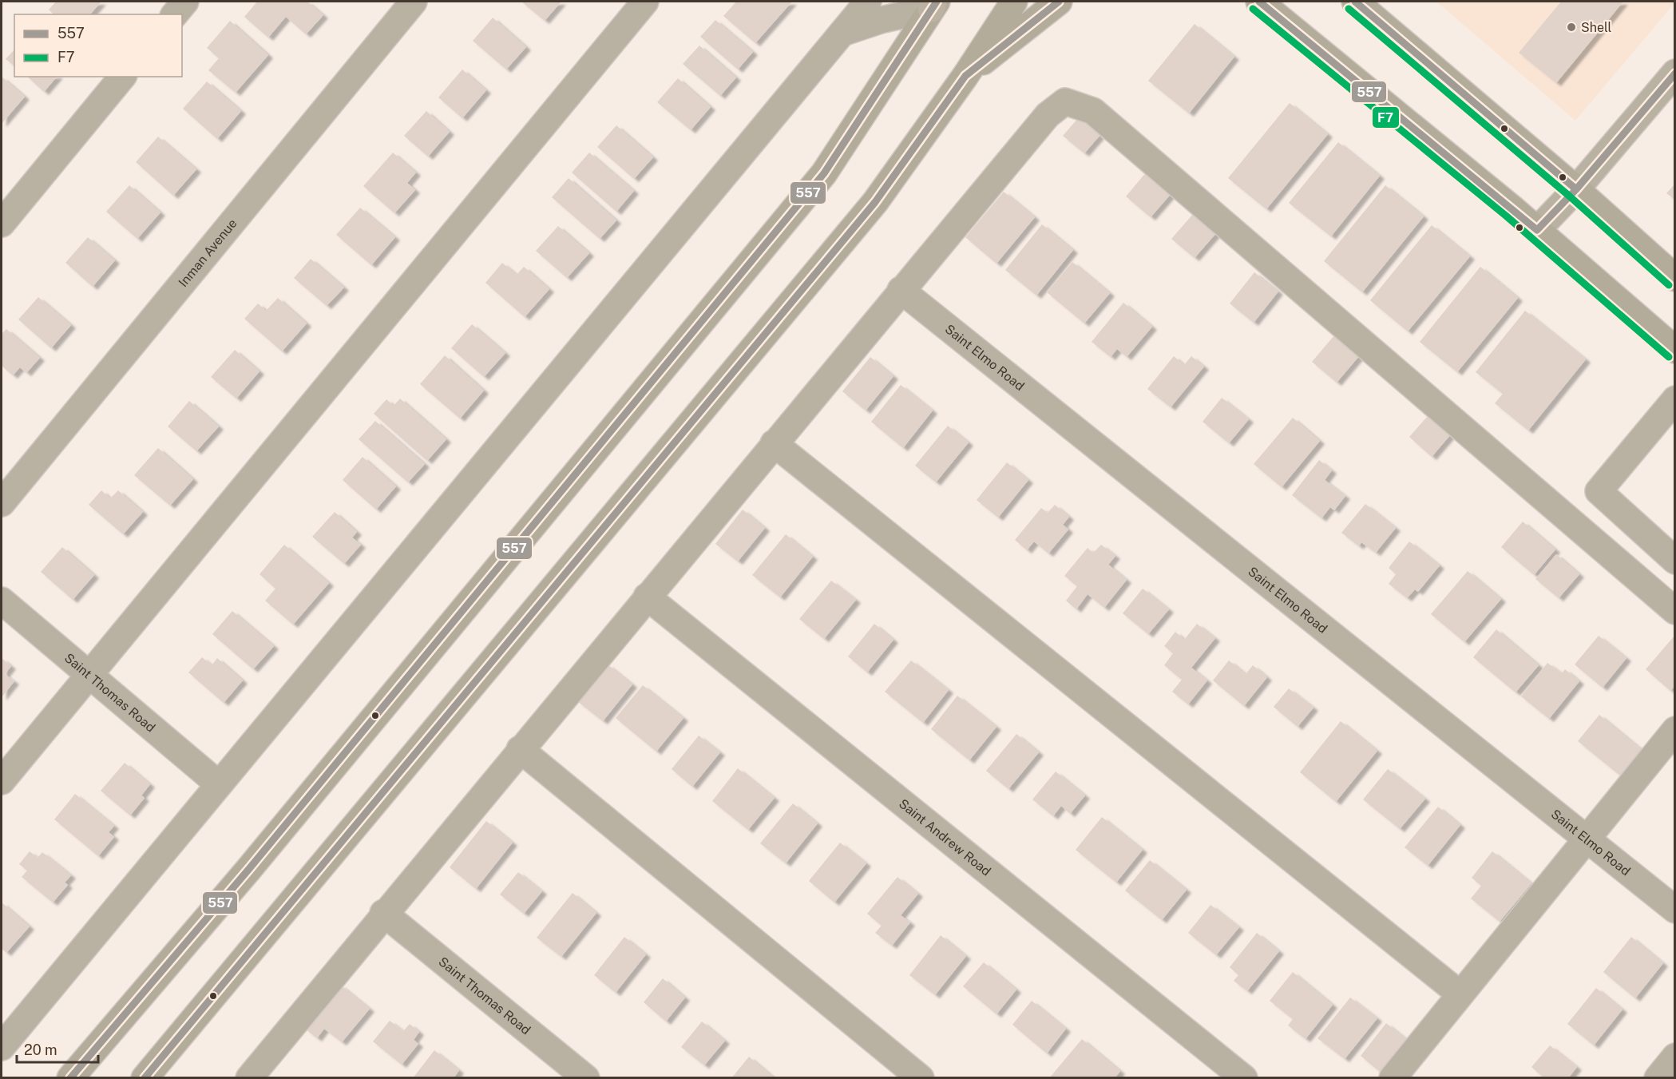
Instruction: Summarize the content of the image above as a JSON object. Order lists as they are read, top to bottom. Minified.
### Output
{"streets":{"street":["Inman Avenue","Saint Elmo Road","Saint Thomas Road","Saint Andrew Road"]},"places":["Shell"],"lines":["transit line 557","transit line F7"],"legend":["557","F7"],"scale_bar":"20 m"}
